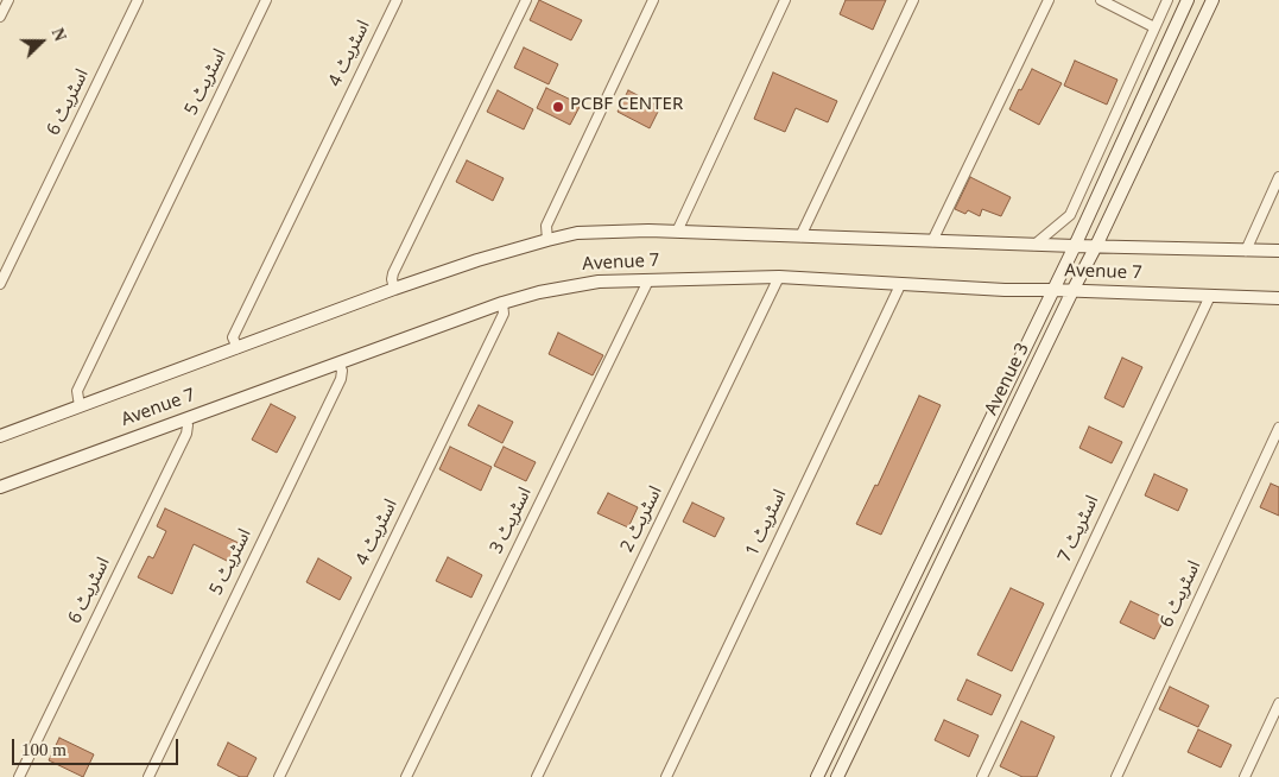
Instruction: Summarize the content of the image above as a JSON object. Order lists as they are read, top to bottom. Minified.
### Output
{"streets":{"main road":["Avenue 7","Avenue 3"],"street":["اسٹریٹ 4","اسٹریٹ 5","اسٹریٹ 6","اسٹریٹ 2","اسٹریٹ 3","اسٹریٹ 1","اسٹریٹ 7"]},"crossings":[["اسٹریٹ 4","Avenue 7"],["اسٹریٹ 5","Avenue 7"],["اسٹریٹ 6","Avenue 7"],["Avenue 7","Avenue 3"],["Avenue 7","اسٹریٹ 2"],["Avenue 7","اسٹریٹ 3"],["Avenue 7","اسٹریٹ 1"],["Avenue 7","اسٹریٹ 7"]],"places":["PCBF CENTER"],"scale_bar":"100 m","north":"right"}
